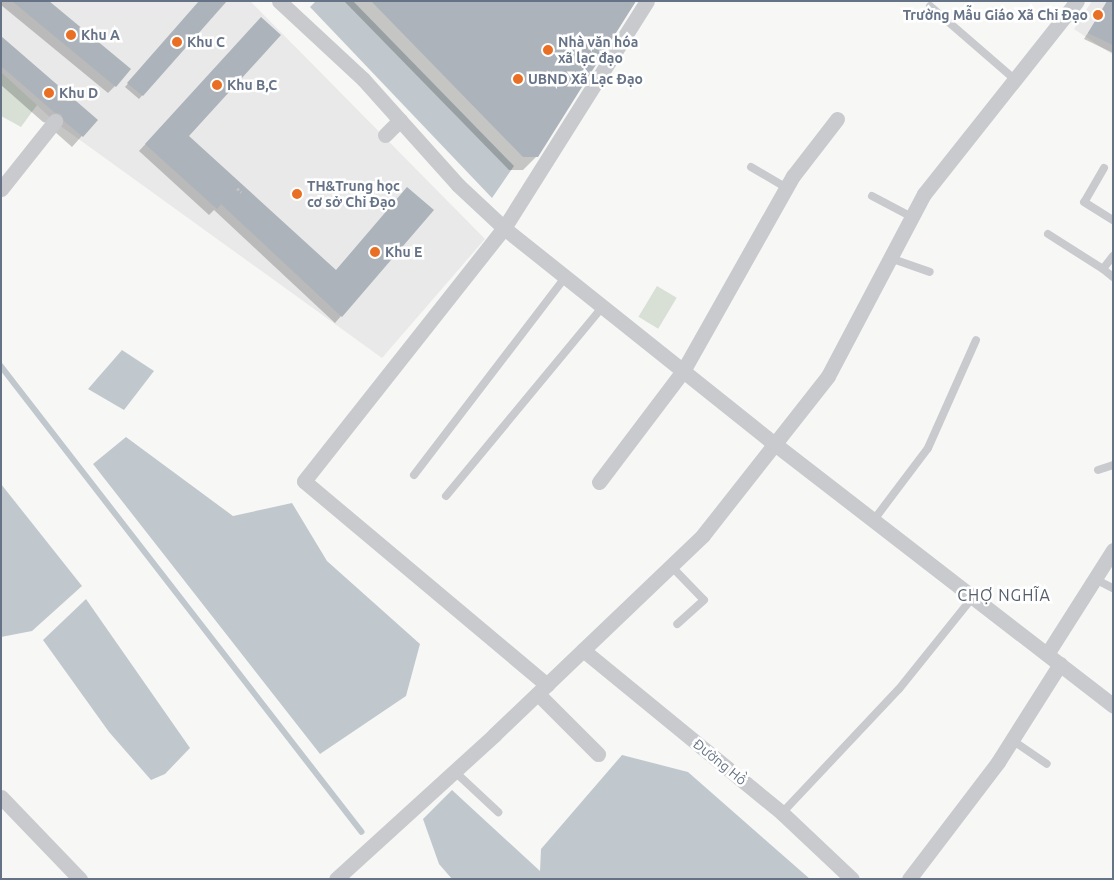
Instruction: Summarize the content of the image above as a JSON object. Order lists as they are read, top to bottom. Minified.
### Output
{"streets":{"street":["Đường Hồ"]},"districts":["CHỢ NGHĨA"],"places":["Trường Mẫu Giáo Xã Chỉ Đạo","Khu A","Khu C","Nhà văn hóa xã lạc đạo","UBND Xã Lạc Đạo","Khu B,C","Khu D","TH&Trung học cơ sở Chỉ Đạo","Khu E"]}
